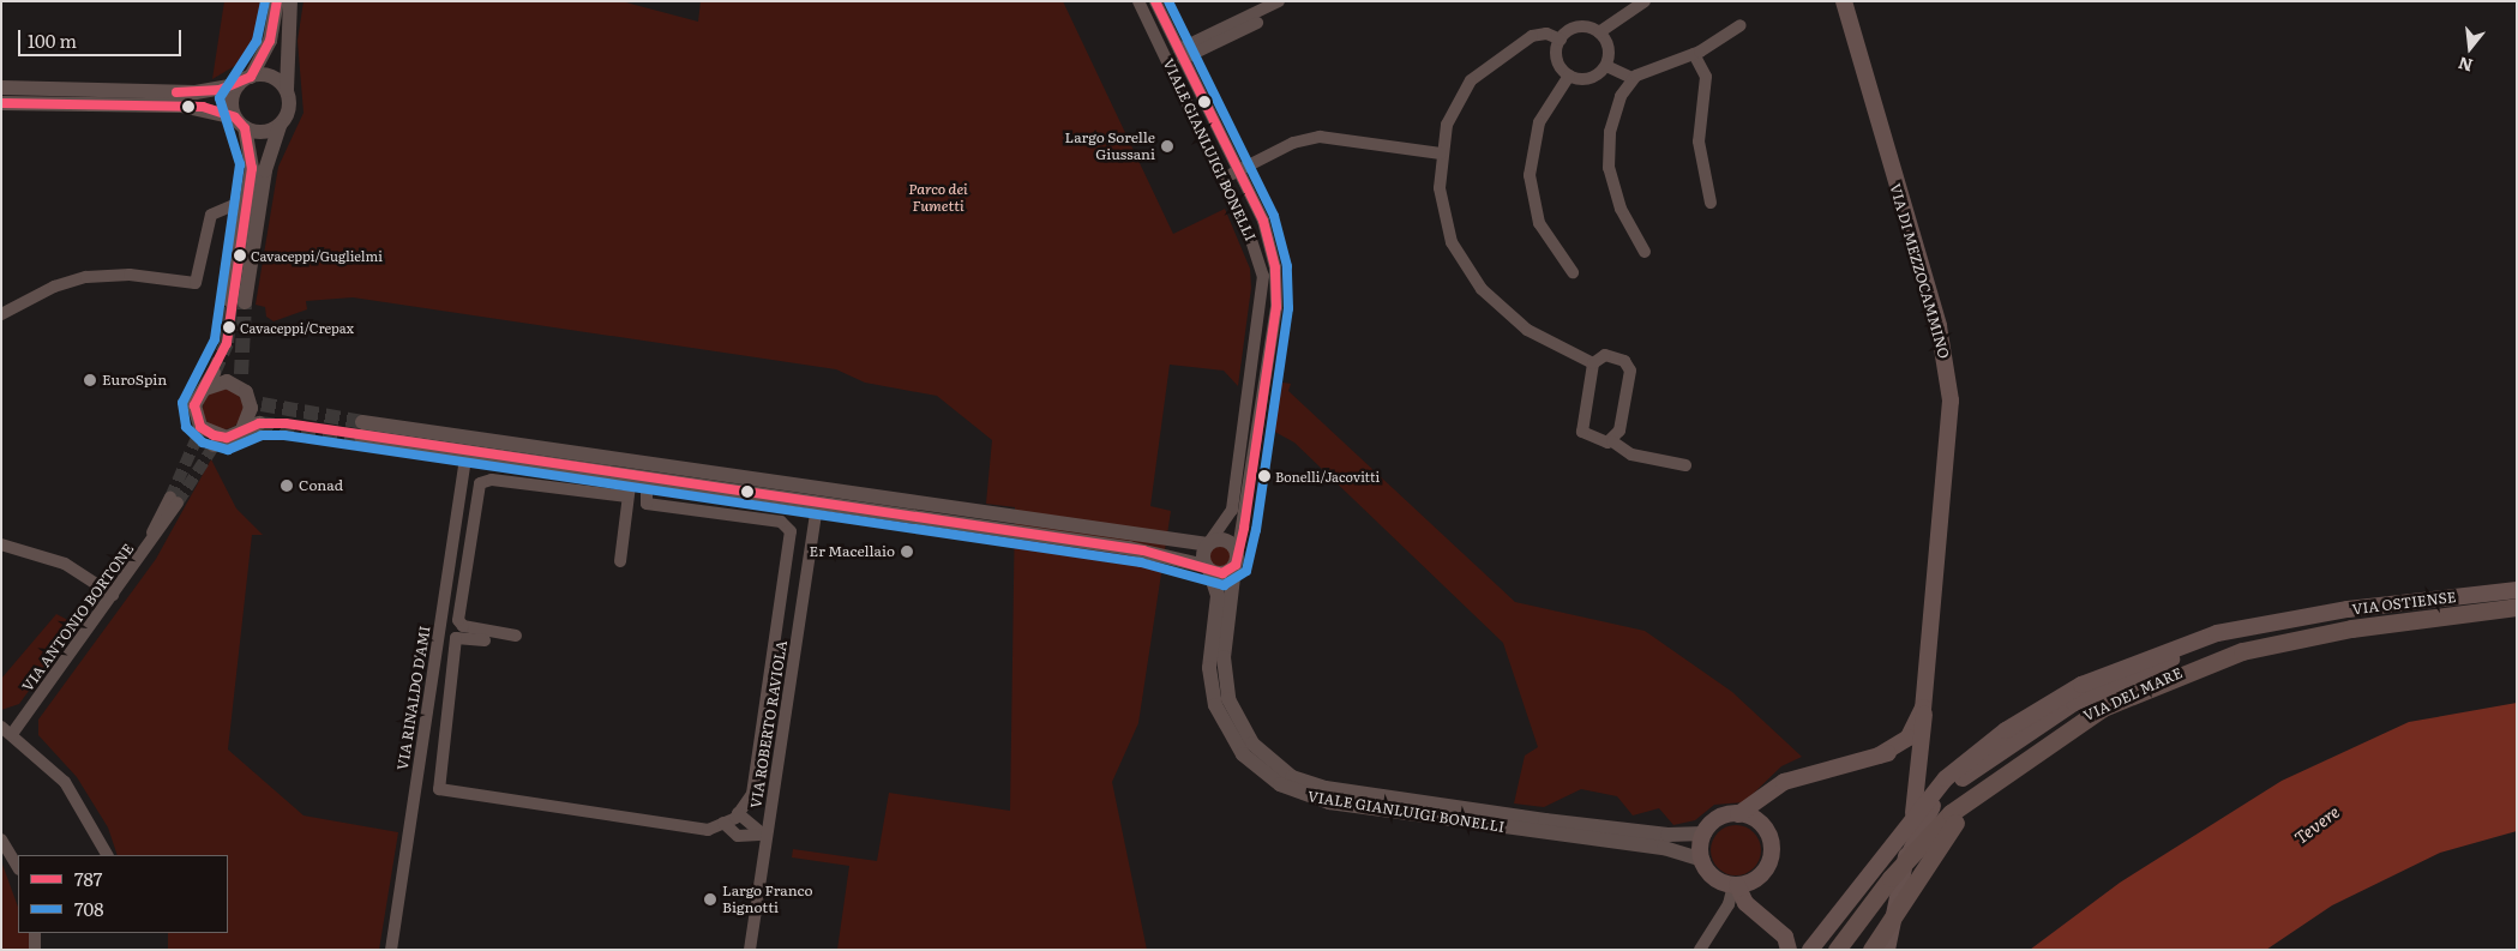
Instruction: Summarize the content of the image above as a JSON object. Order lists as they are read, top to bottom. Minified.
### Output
{"streets":{"main road":["VIA DI MEZZOCAMMINO","VIA OSTIENSE","VIA DEL MARE"],"street":["VIALE GIANLUIGI BONELLI","VIA ANTONIO BORTONE","VIA RINALDO D'AMI","VIA ROBERTO RAVIOLA"]},"crossings":[["VIALE GIANLUIGI BONELLI","VIA DI MEZZOCAMMINO"]],"water":["Tevere"],"parks":["Parco dei Fumetti"],"places":["Largo Sorelle Giussani","Cavaceppi/Guglielmi","Cavaceppi/Crepax","EuroSpin","Bonelli/Jacovitti","Conad","Er Macellaio","Largo Franco Bignotti"],"lines":["transit line 787","transit line 708"],"legend":["787","708"],"scale_bar":"100 m","north":"bottom"}
